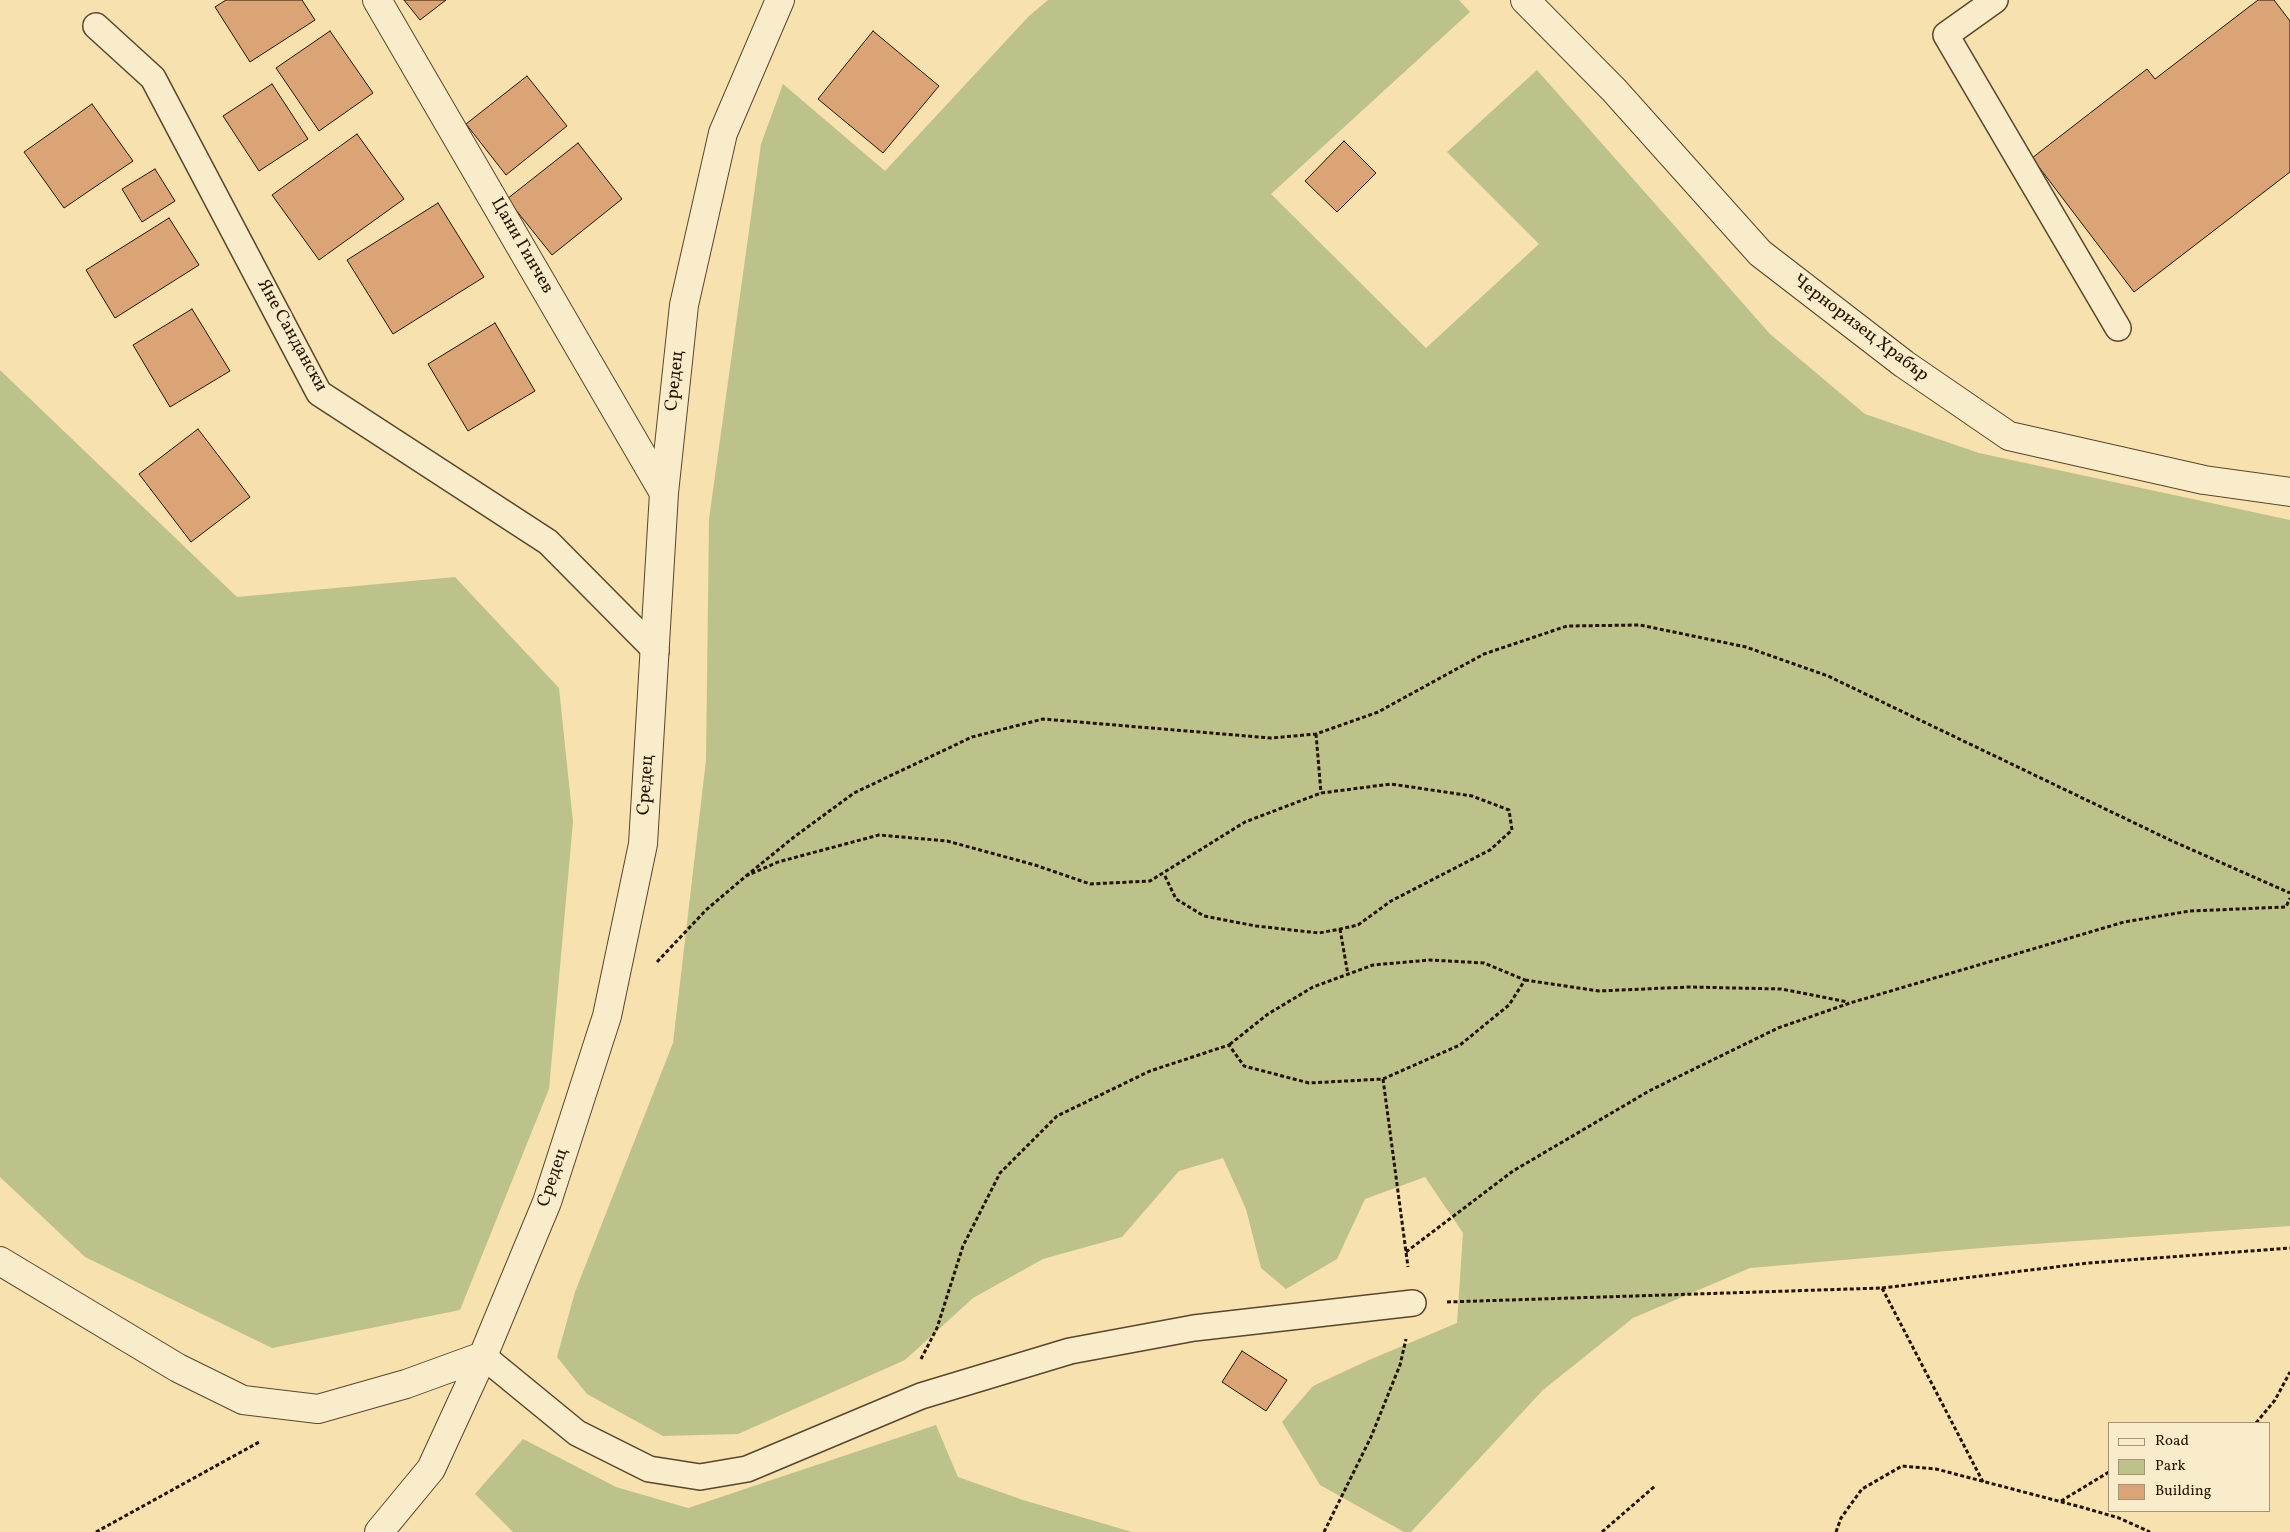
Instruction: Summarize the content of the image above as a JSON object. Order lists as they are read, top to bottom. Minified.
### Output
{"streets":{"street":["Цани Гинчев","Черноризец Храбър","Средец"],"lane":["Яне Сандански"]},"crossings":[["Цани Гинчев","Средец"],["Яне Сандански","Средец"]],"legend":["Road","Park","Building"]}
